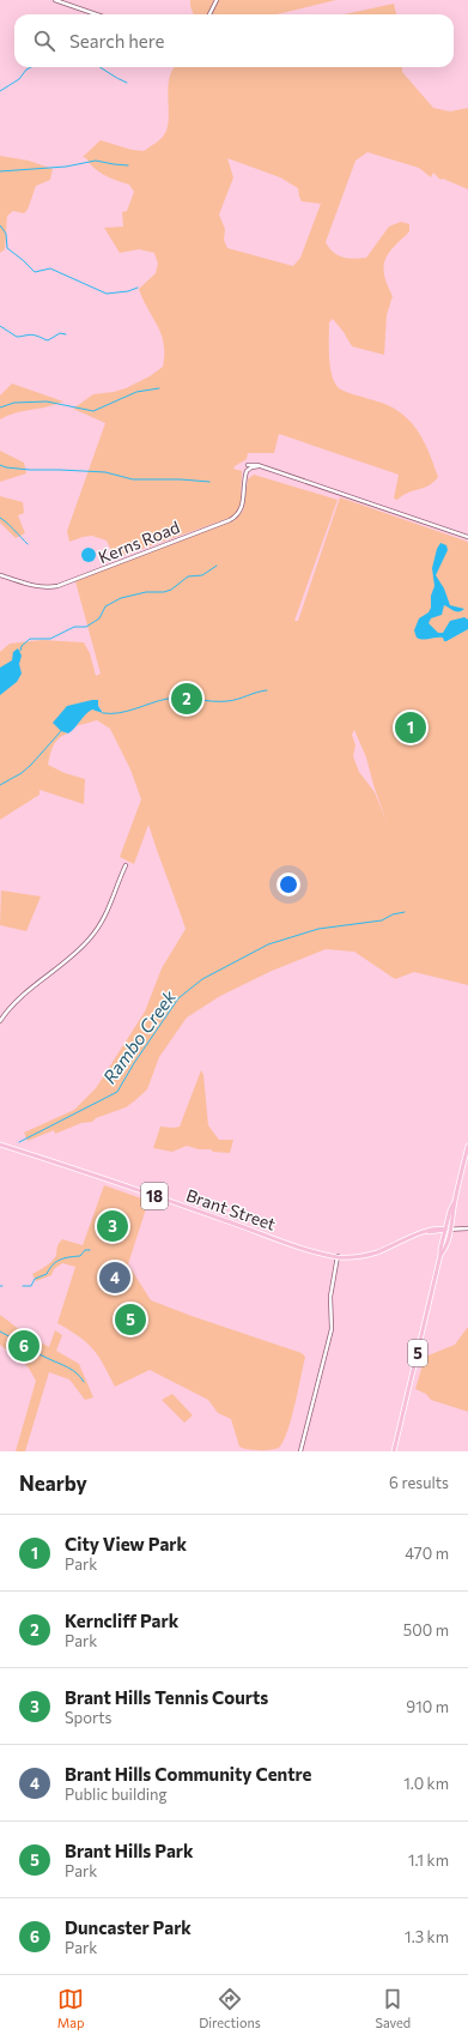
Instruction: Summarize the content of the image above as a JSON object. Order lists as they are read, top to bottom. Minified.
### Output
{"streets":{"main road":["18","Brant Street","5"],"street":["Kerns Road"]},"crossings":[["Brant Street","5"]],"water":["Rambo Creek"],"page":{"search":"Search here","pins":["2","1","3","4","5","6"],"heading":["Nearby","6 results"],"list":[{"mark":"1","name":"City View Park","note":"Park","value":"470 m"},{"mark":"2","name":"Kerncliff Park","note":"Park","value":"500 m"},{"mark":"3","name":"Brant Hills Tennis Courts","note":"Sports","value":"910 m"},{"mark":"4","name":"Brant Hills Community Centre","note":"Public building","value":"1.0 km"},{"mark":"5","name":"Brant Hills Park","note":"Park","value":"1.1 km"},{"mark":"6","name":"Duncaster Park","note":"Park","value":"1.3 km"}],"nav":["Map","Directions","Saved"]}}
